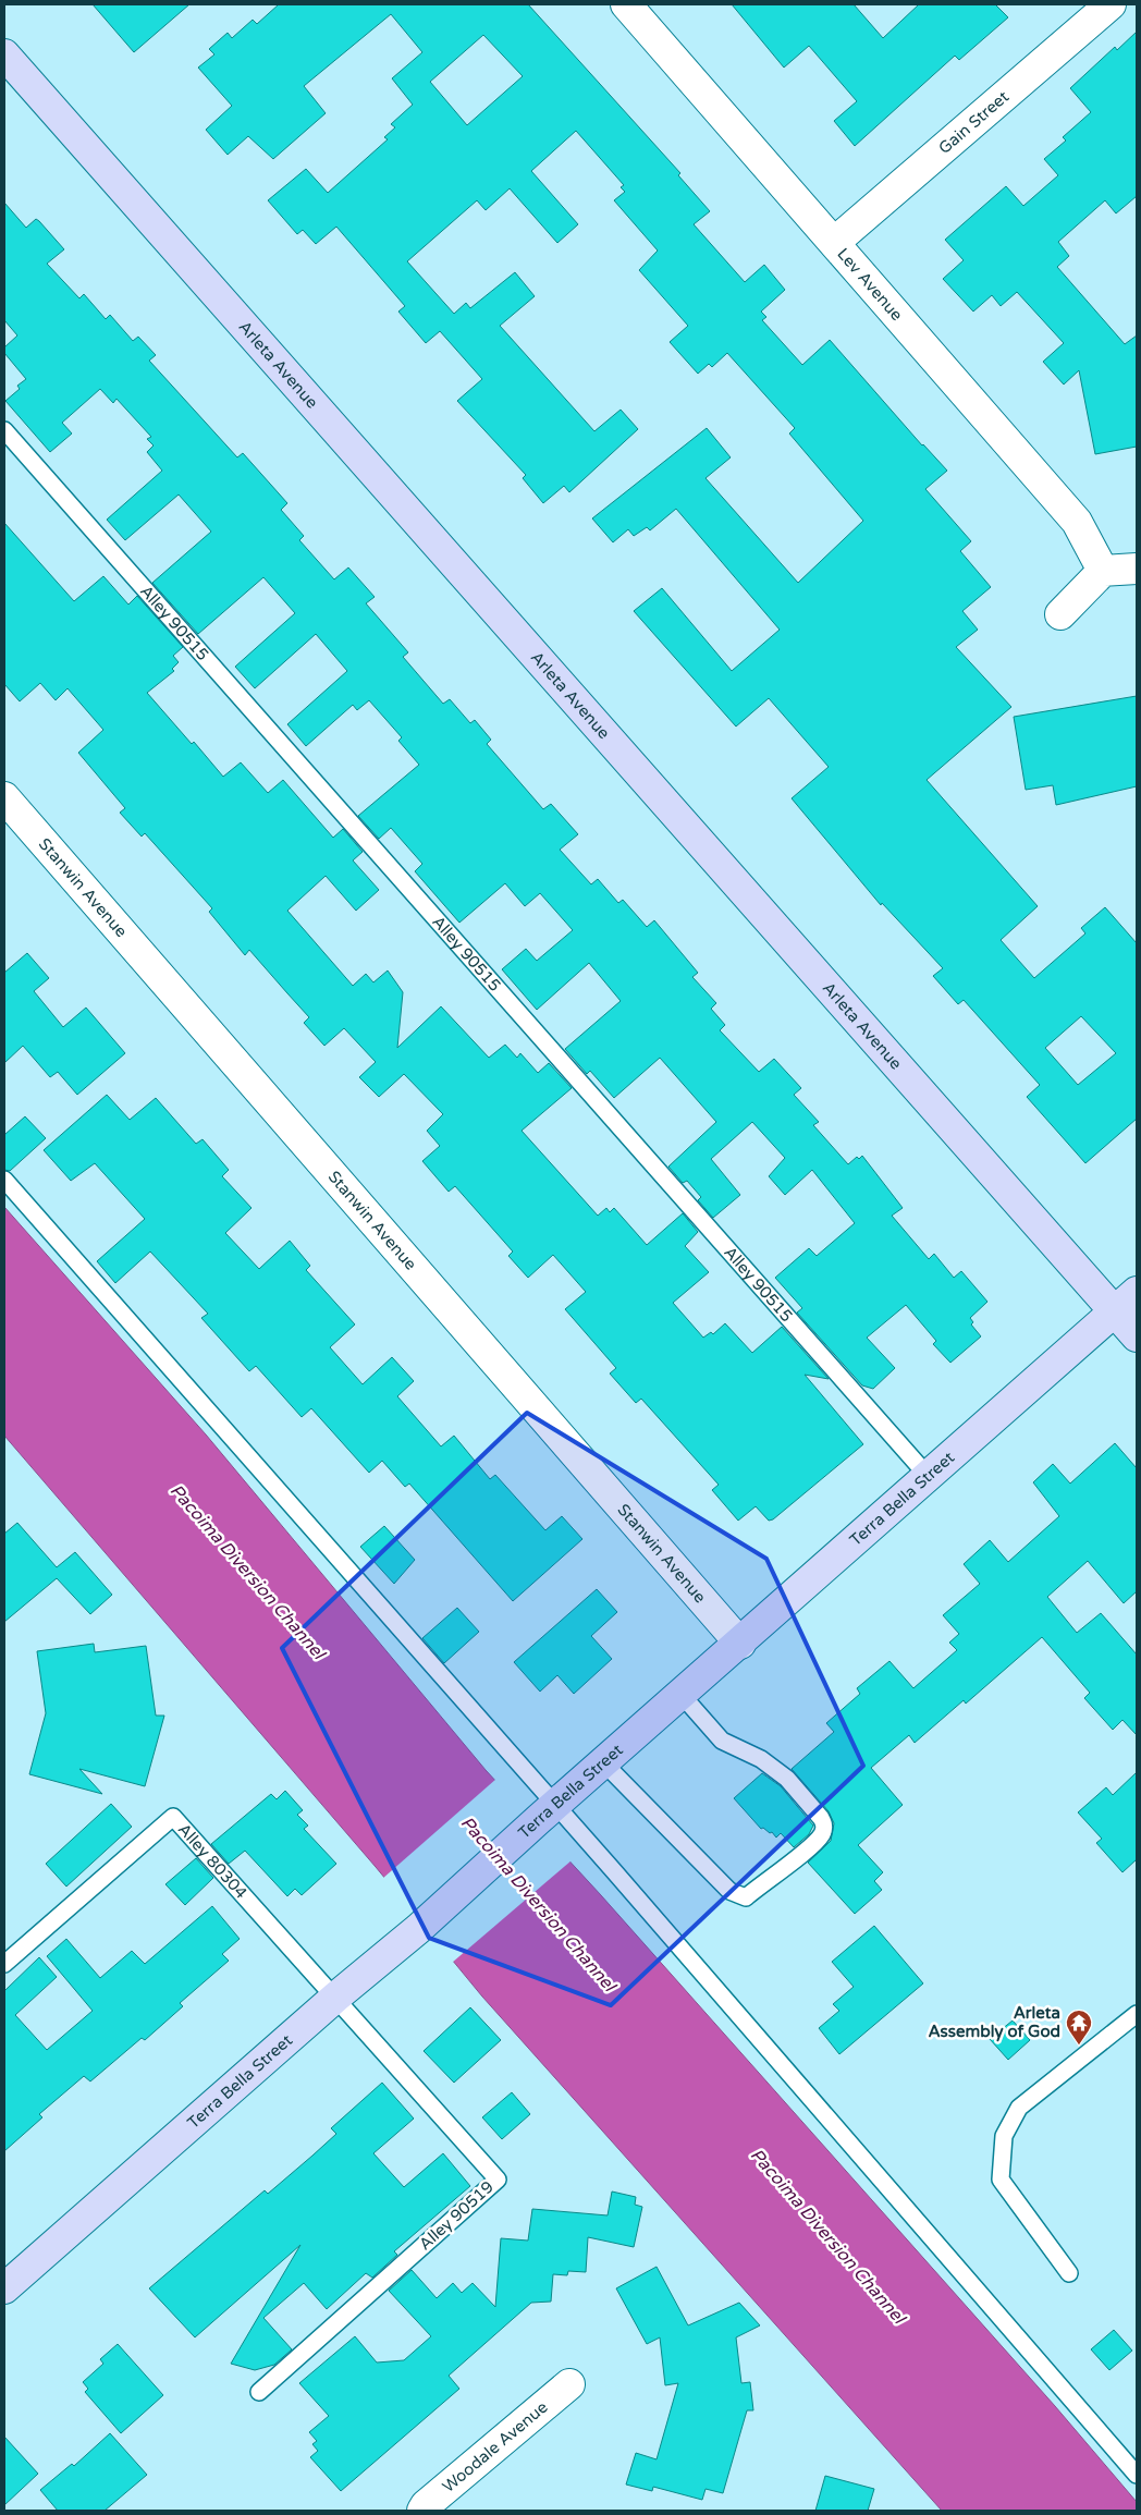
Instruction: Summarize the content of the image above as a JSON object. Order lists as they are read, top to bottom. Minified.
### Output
{"streets":{"main road":["Arleta Avenue","Terra Bella Street"],"street":["Gain Street","Lev Avenue","Stanwin Avenue","Woodale Avenue"],"lane":["Alley 90515","Alley 80304","Alley 90519"]},"crossings":[["Gain Street","Lev Avenue"],["Arleta Avenue","Terra Bella Street"],["Alley 90515","Terra Bella Street"],["Stanwin Avenue","Terra Bella Street"],["Terra Bella Street","Alley 80304"],["Terra Bella Street","Alley 90519"],["Alley 80304","Alley 90519"]],"water":["Pacoima Diversion Channel"],"places":{"temple":["Arleta Assembly of God"]}}
